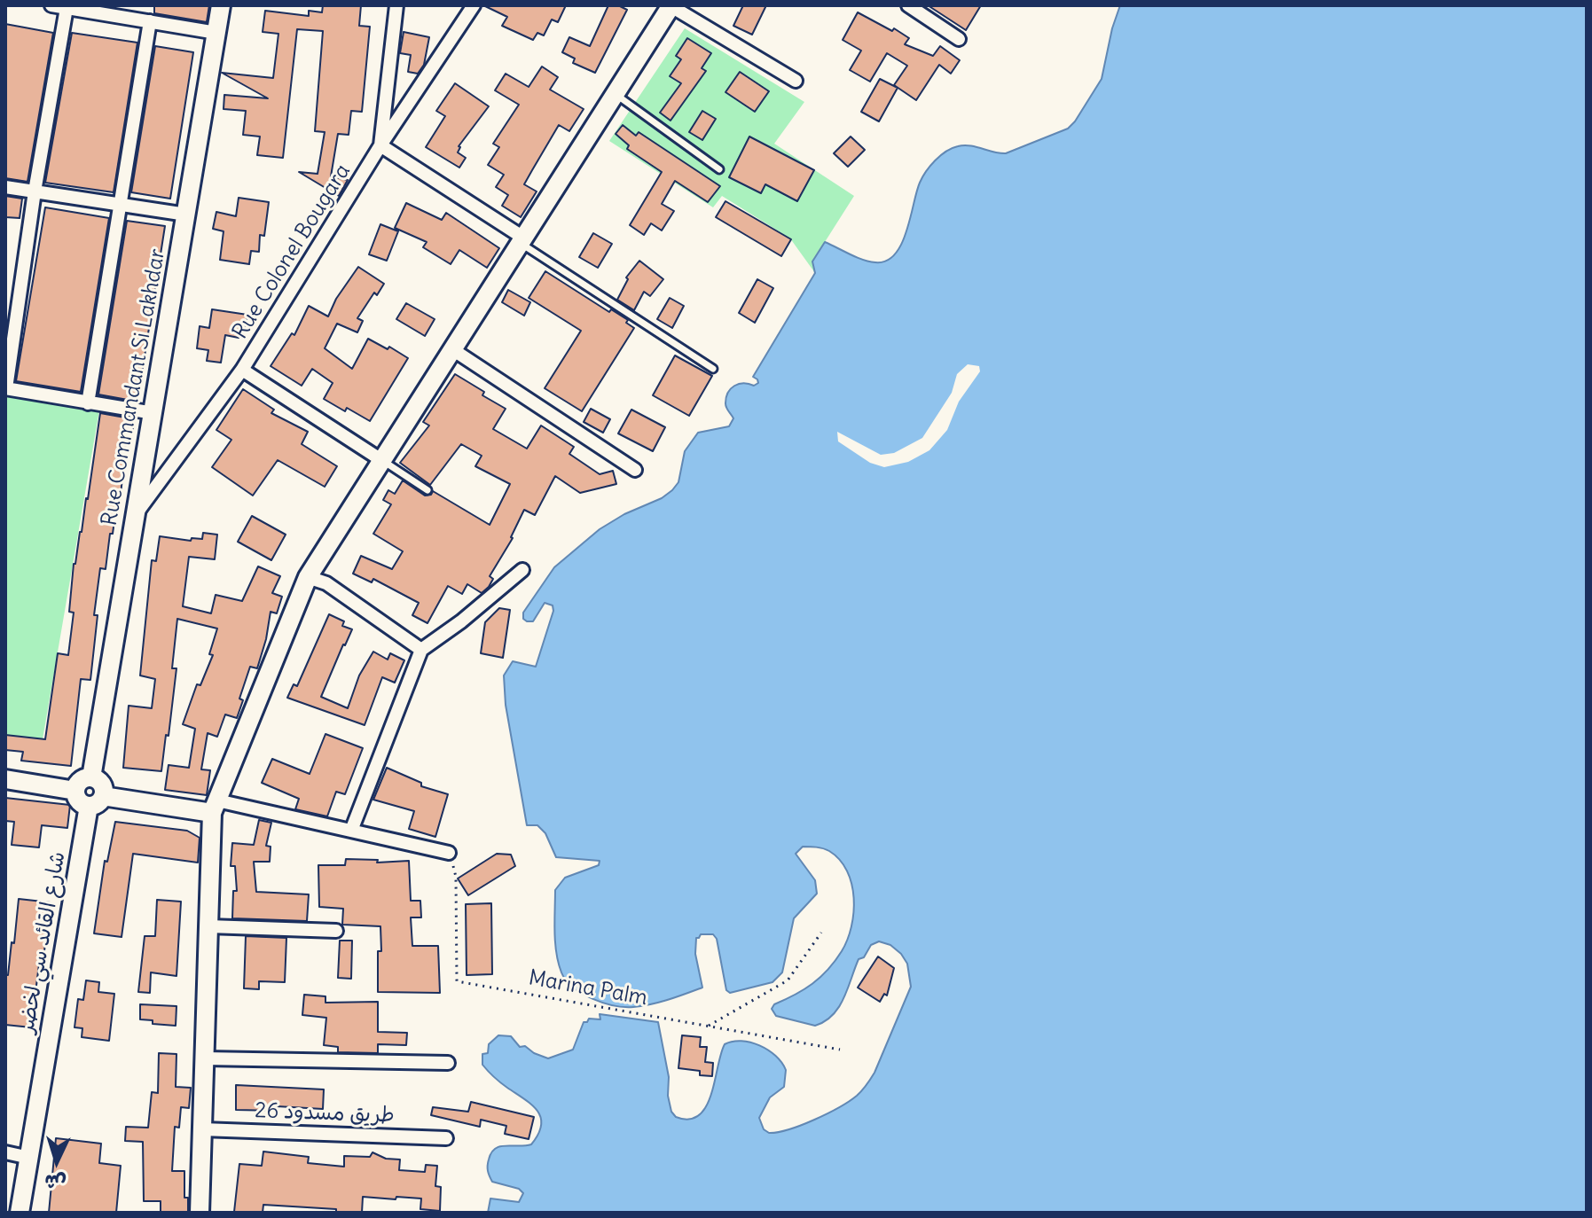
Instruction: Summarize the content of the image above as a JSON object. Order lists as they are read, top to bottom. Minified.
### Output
{"streets":{"street":["Rue Colonel Bougara","Rue Commandant Si Lakhdar","شارع القائد سي لخضر","طريق مسدود 26"],"path":["Marina Palm"]},"crossings":[["Rue Colonel Bougara","Rue Commandant Si Lakhdar"],["Rue Commandant Si Lakhdar","شارع القائد سي لخضر"]],"north":"bottom"}
